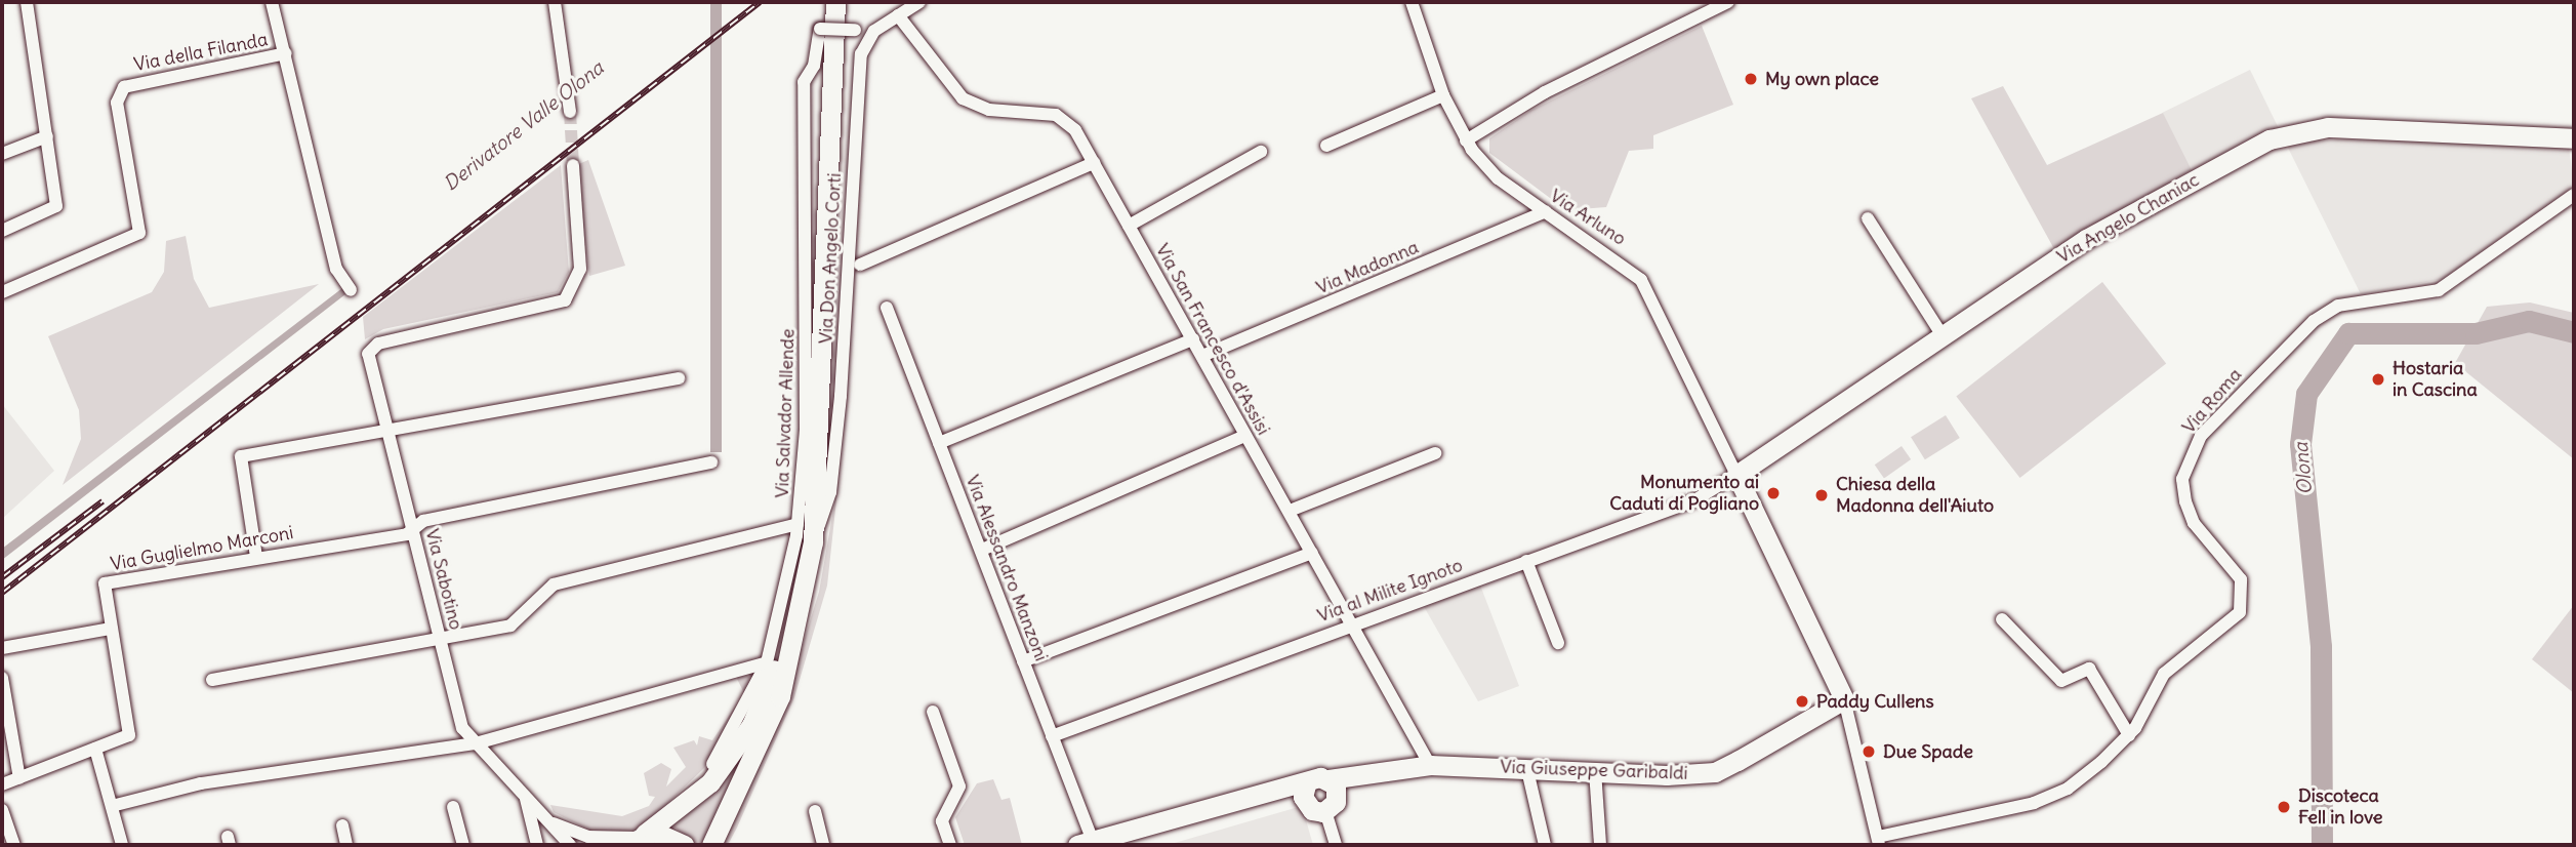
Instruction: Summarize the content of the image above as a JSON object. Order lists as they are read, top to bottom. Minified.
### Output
{"streets":{"street":["Via della Filanda","Via Arluno","Via Angelo Chaniac","Via Don Angelo Corti","Via Madonna","Via San Francesco d'Assisi","Via Roma","Via Salvador Allende","Via Guglielmo Marconi","Via Alessandro Manzoni","Via Sabotino","Via al Milite Ignoto","Via Giuseppe Garibaldi"]},"crossings":[["Via Arluno","Via Angelo Chaniac"],["Via Arluno","Via Madonna"],["Via Arluno","Via al Milite Ignoto"],["Via Angelo Chaniac","Via al Milite Ignoto"],["Via Don Angelo Corti","Via Salvador Allende"],["Via Madonna","Via San Francesco d'Assisi"],["Via San Francesco d'Assisi","Via al Milite Ignoto"],["Via San Francesco d'Assisi","Via Giuseppe Garibaldi"],["Via Guglielmo Marconi","Via Sabotino"],["Via Alessandro Manzoni","Via al Milite Ignoto"],["Via Alessandro Manzoni","Via Giuseppe Garibaldi"]],"water":["Derivatore Valle Olona","Olona"],"places":["My own place","Hostaria in Cascina","Monumento ai Caduti di Pogliano","Chiesa della Madonna dell'Aiuto","Paddy Cullens","Due Spade","Discoteca Fell in love"]}
